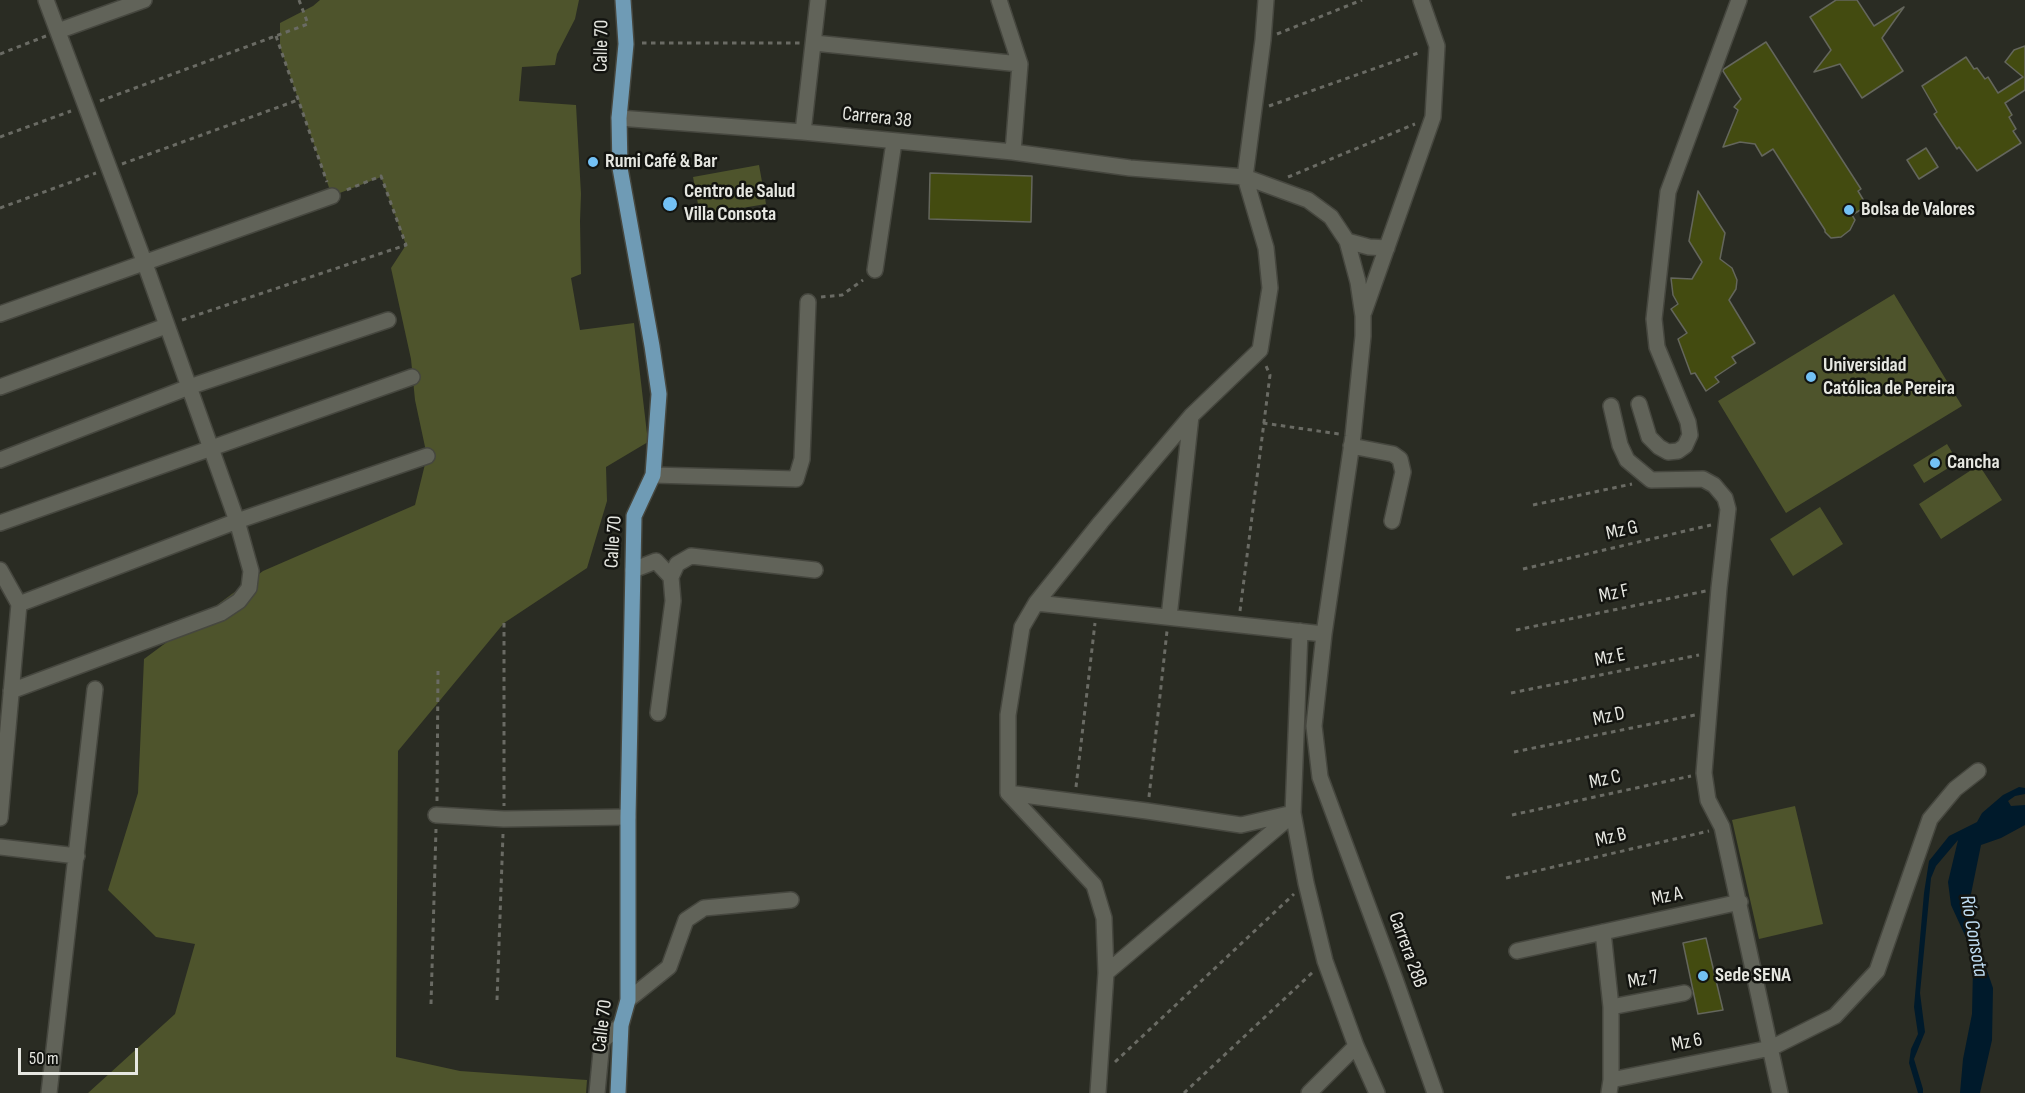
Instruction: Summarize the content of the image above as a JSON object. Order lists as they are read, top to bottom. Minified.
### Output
{"streets":{"main road":["Calle 70"],"street":["Carrera 38","Mz A","Carrera 28B","Mz 7","Mz 6"],"path":["Mz G","Mz F","Mz E","Mz D","Mz C","Mz B"]},"crossings":[["Calle 70","Carrera 38"],["Carrera 38","Carrera 28B"]],"water":["Río Consota"],"places":["Rumi Café & Bar","Centro de Salud Villa Consota","Bolsa de Valores","Universidad Católica de Pereira","Cancha","Sede SENA"],"scale_bar":"50 m"}
